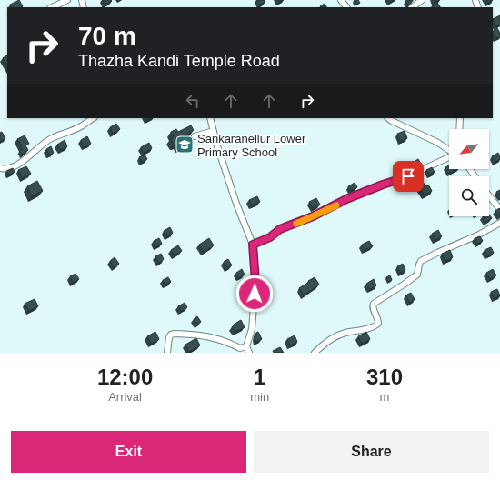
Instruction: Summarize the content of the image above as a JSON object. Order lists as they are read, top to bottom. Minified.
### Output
{"places":{"school or university":["Sankaranellur Lower Primary School"]},"north":"bottom left","page":{"turn":["70 m","Thazha Kandi Temple Road"],"eta":["12:00","Arrival","1","min","310","m"],"buttons":["Exit","Share"]}}
